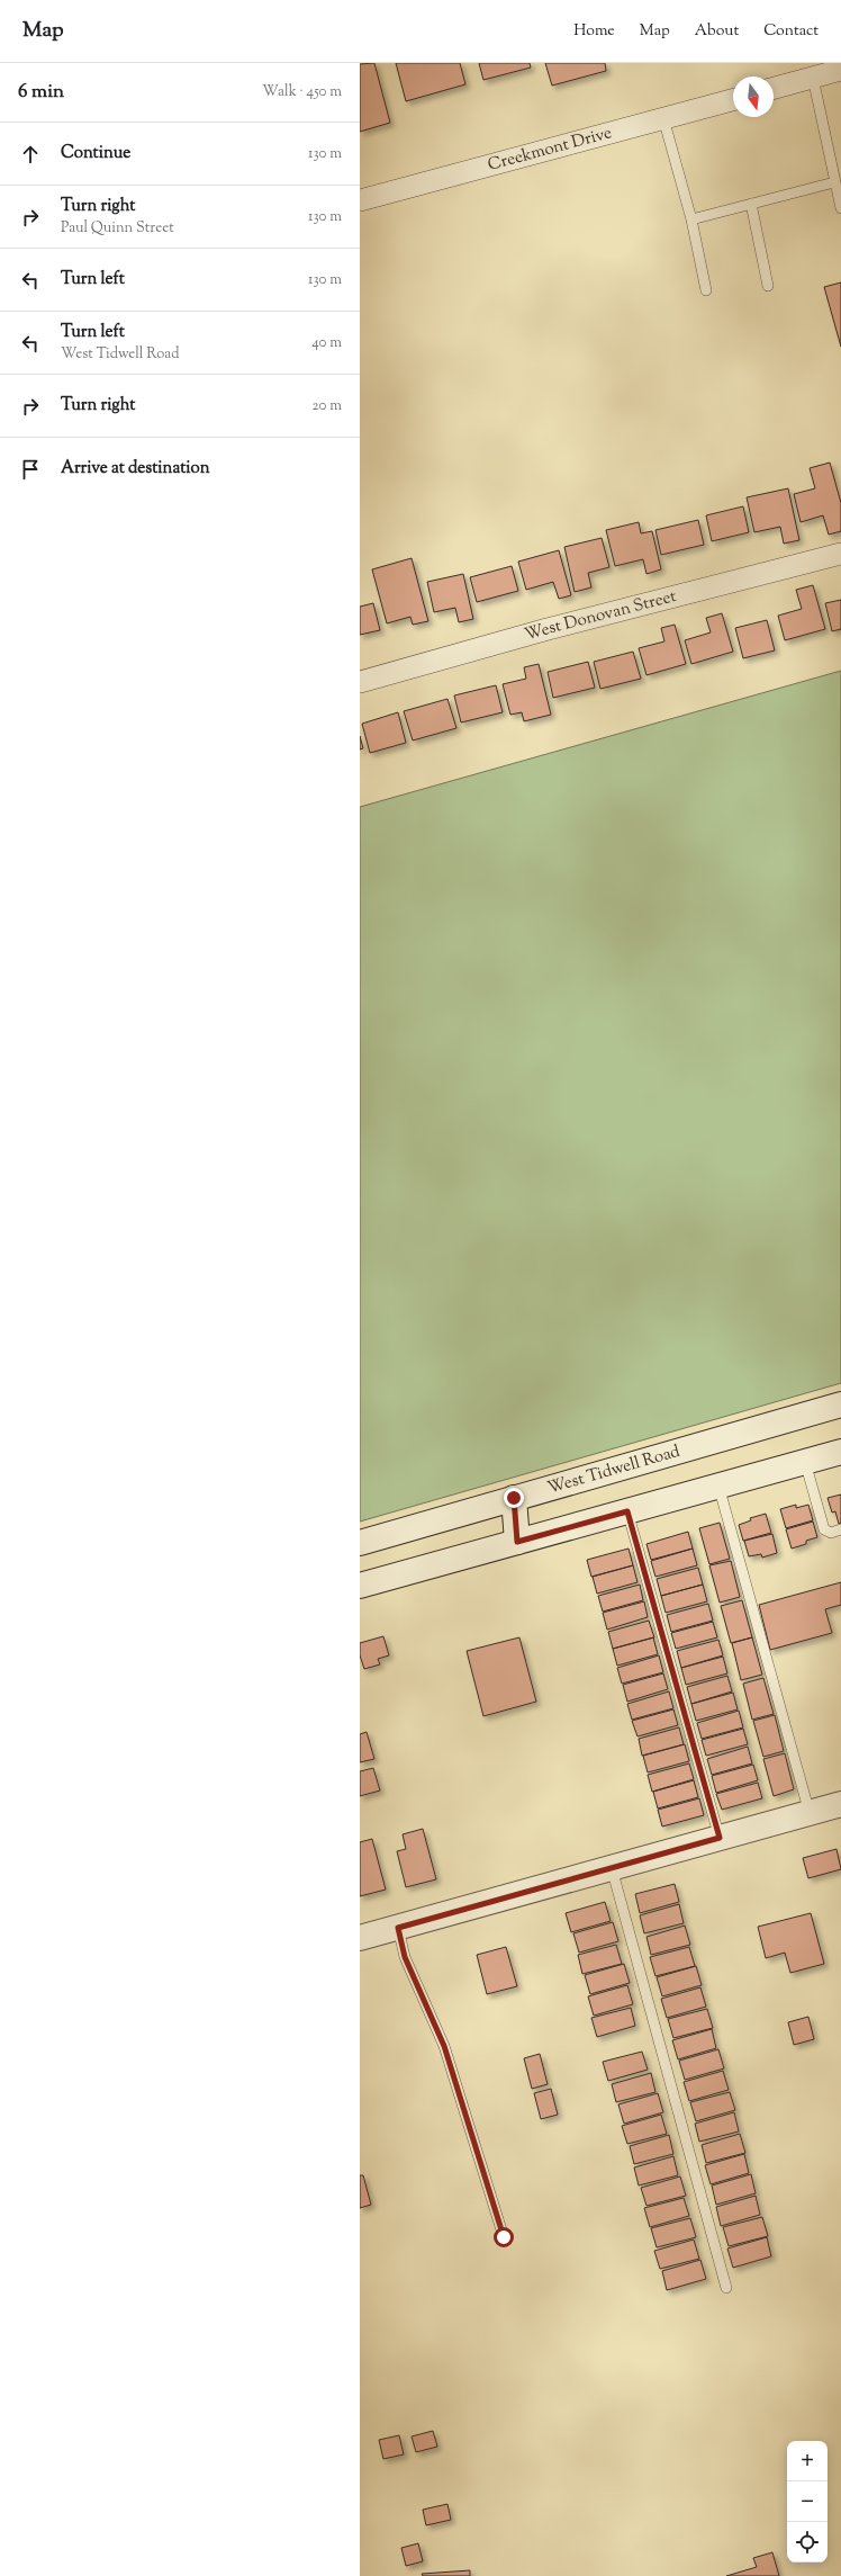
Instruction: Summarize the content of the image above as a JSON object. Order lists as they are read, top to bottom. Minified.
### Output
{"streets":{"main road":["West Tidwell Road"],"street":["Creekmont Drive","West Donovan Street"]},"north":"bottom","page":{"header":"Map","nav":["Home","Map","About","Contact"],"heading":["6 min","Walk · 450 m"],"list":[["Continue","130 m"],["Turn right","Paul Quinn Street","130 m"],["Turn left","130 m"],["Turn left","West Tidwell Road","40 m"],["Turn right","20 m"],"Arrive at destination"],"map_buttons":["+","−"]}}
